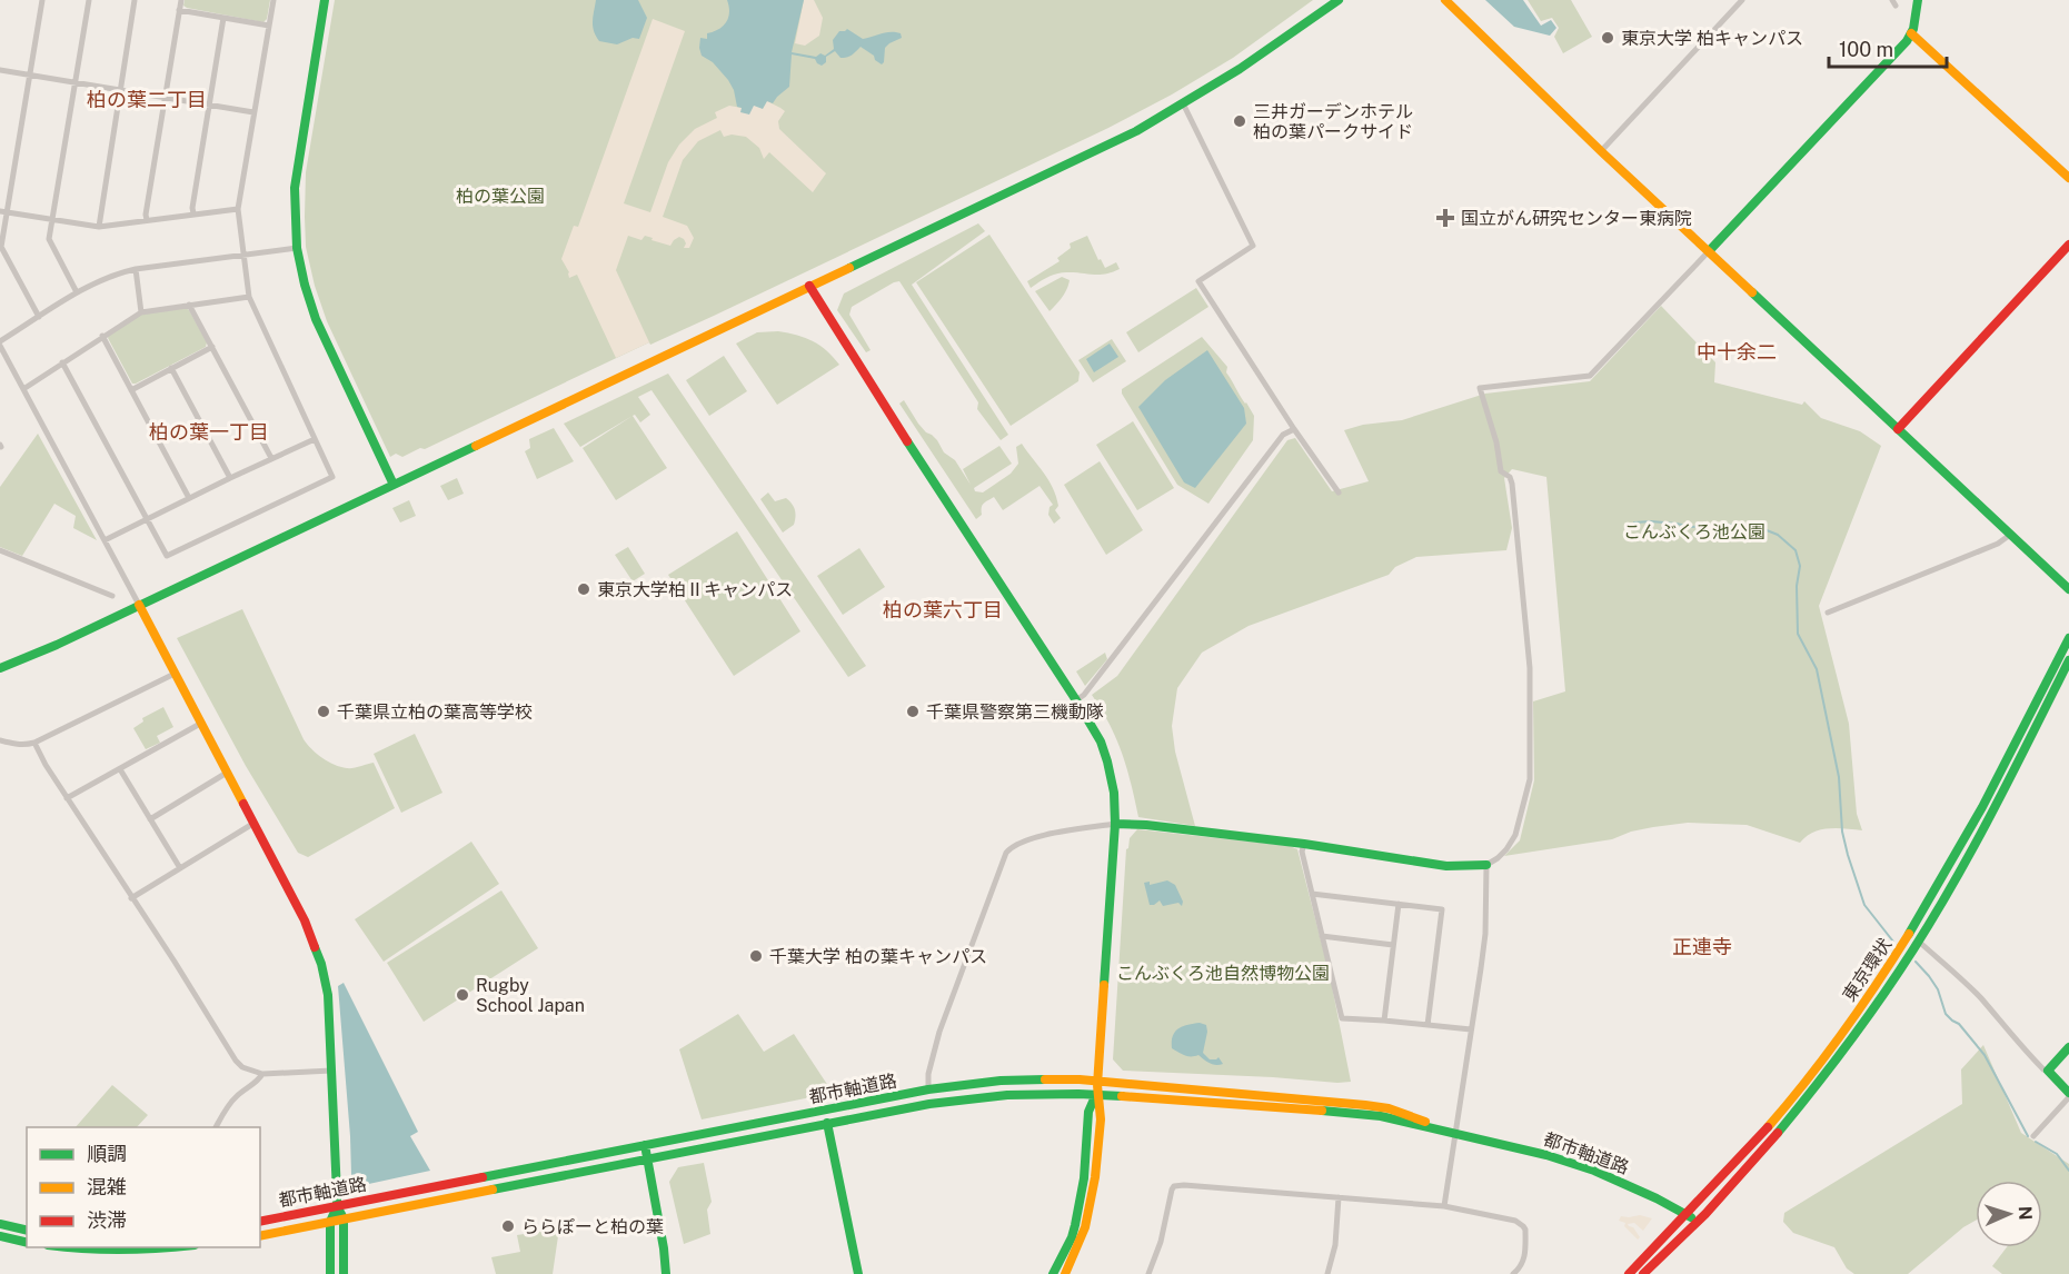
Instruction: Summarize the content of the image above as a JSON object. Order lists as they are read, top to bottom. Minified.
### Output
{"streets":{"main road":["東京環状","都市軸道路"]},"crossings":[["東京環状","都市軸道路"]],"districts":["柏の葉二丁目","中十余二","柏の葉一丁目","柏の葉六丁目","正連寺"],"parks":["柏の葉公園","こんぶくろ池公園","こんぶくろ池自然博物公園"],"places":{"other":["東京大学 柏キャンパス","三井ガーデンホテル 柏の葉パークサイド","東京大学柏Ⅱキャンパス","千葉県立柏の葉高等学校","千葉県警察第三機動隊","千葉大学 柏の葉キャンパス","Rugby School Japan","ららぽーと柏の葉"],"health":["国立がん研究センター東病院"]},"legend":["順調","混雑","渋滞"],"scale_bar":"100 m","north":"right"}
